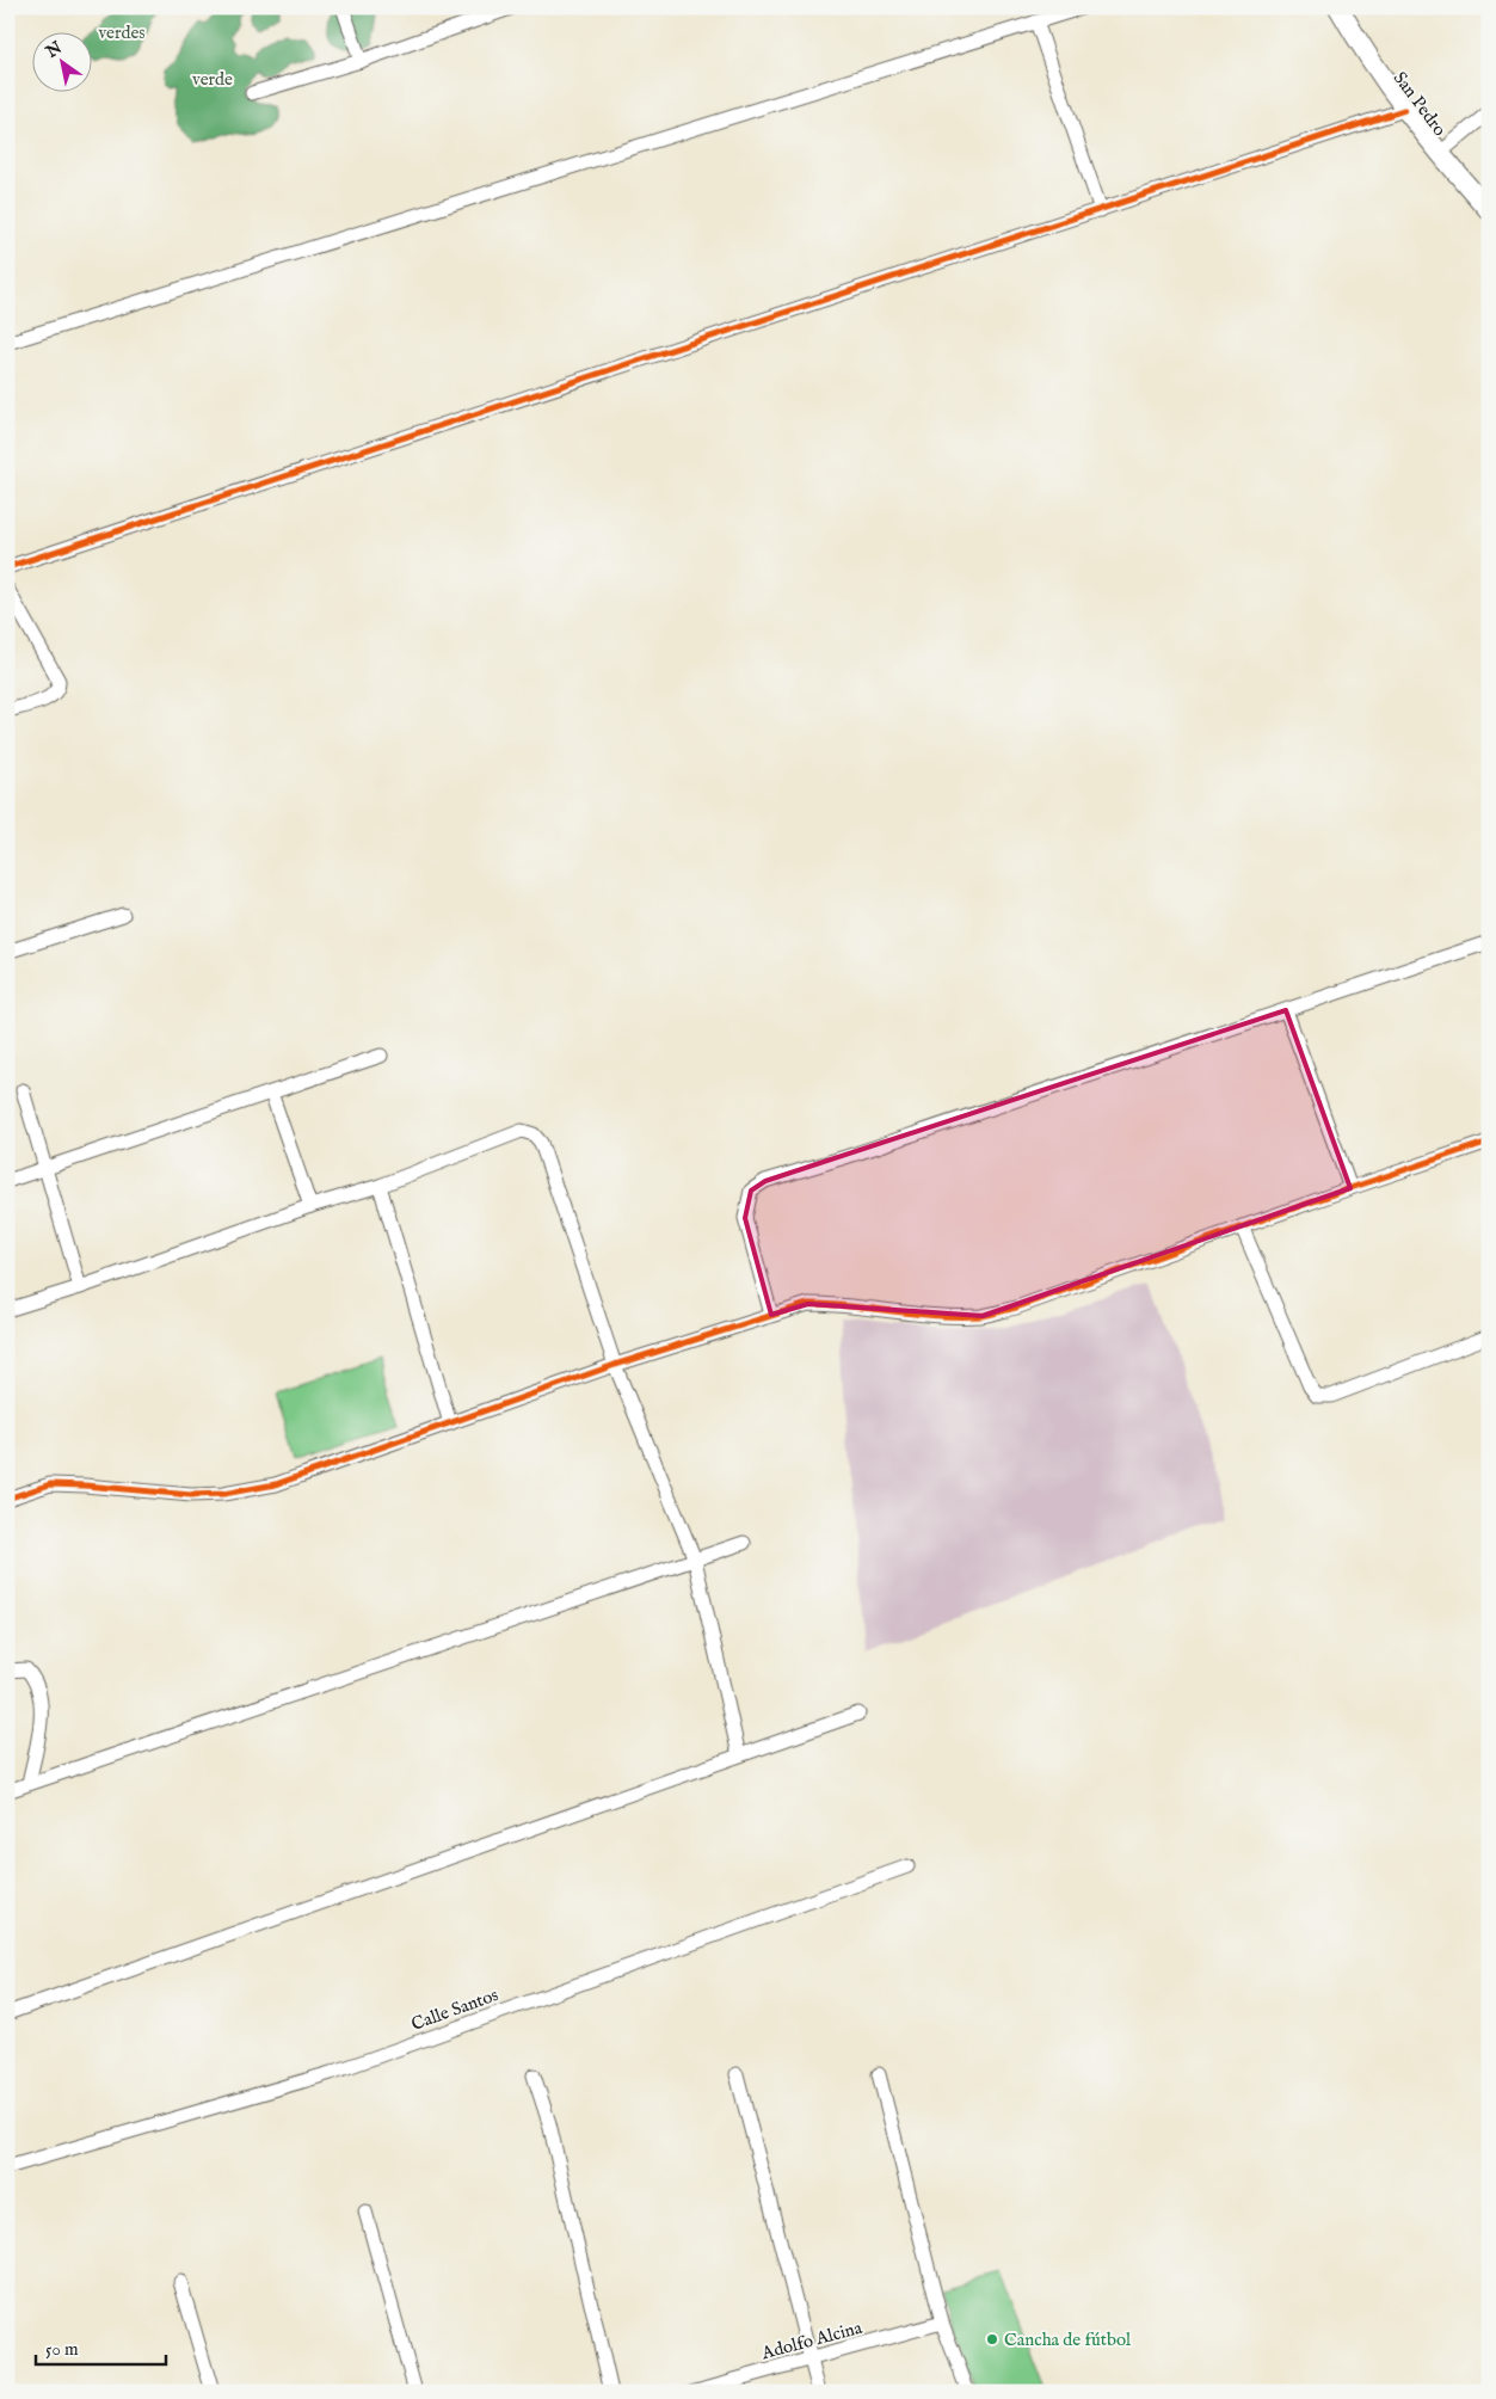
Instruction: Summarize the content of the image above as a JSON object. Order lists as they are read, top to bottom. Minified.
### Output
{"streets":{"main road":["San Pedro"],"street":["Calle Santos","Adolfo Alcina"]},"parks":["verdes","verde"],"places":["Cancha de fútbol"],"scale_bar":"50 m","north":"top left"}
